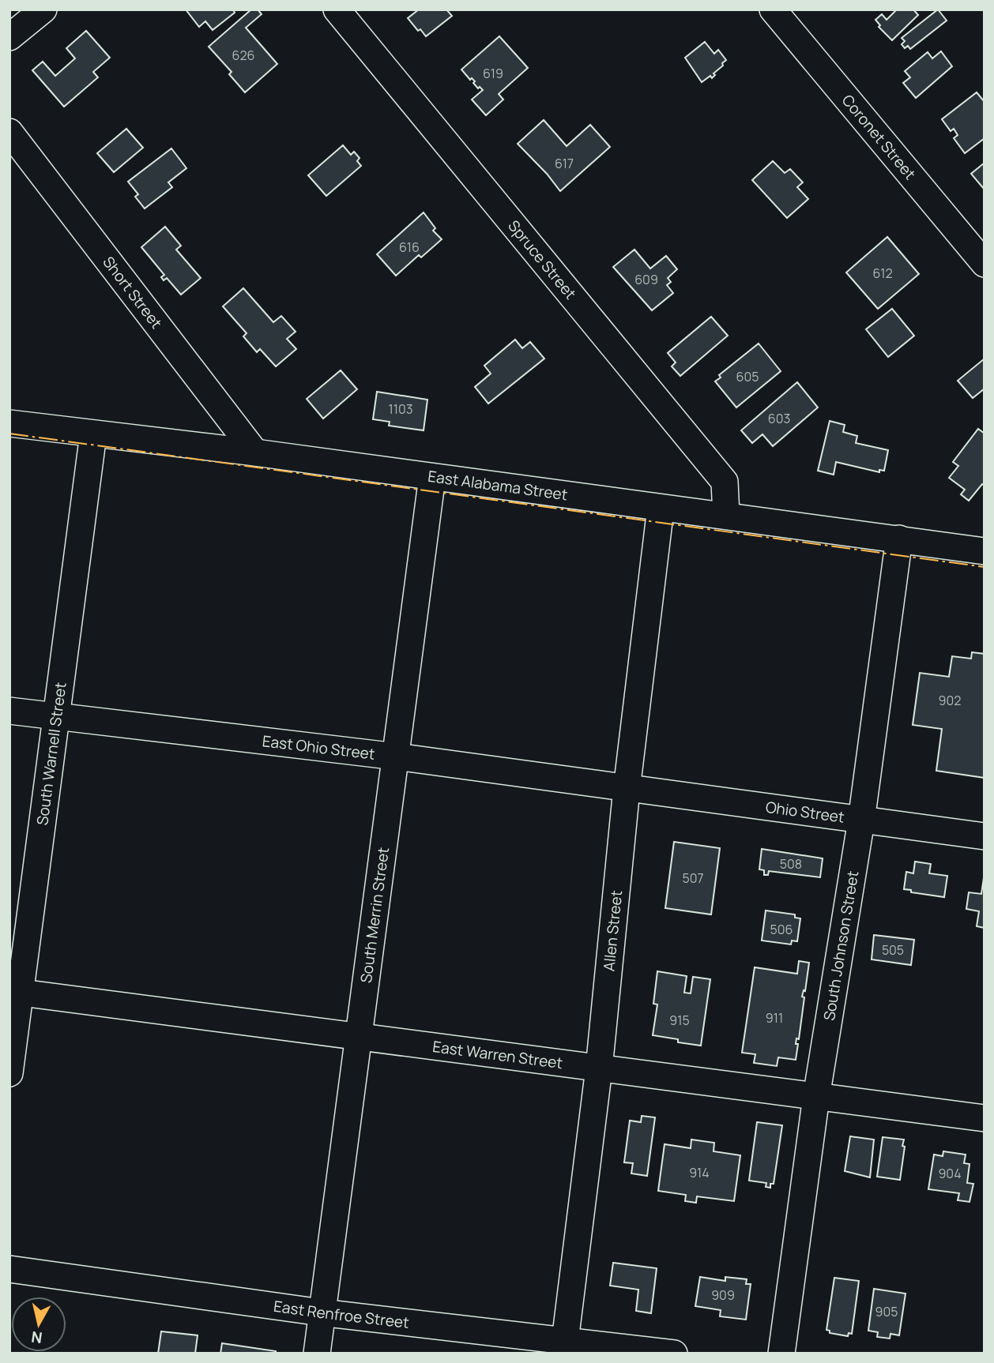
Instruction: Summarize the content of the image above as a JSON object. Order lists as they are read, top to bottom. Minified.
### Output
{"streets":{"street":["Coronet Street","Spruce Street","Short Street","East Alabama Street","East Ohio Street","South Warnell Street","Ohio Street","South Merrin Street","Allen Street","South Johnson Street","East Warren Street","East Renfroe Street"]},"crossings":[["Spruce Street","East Alabama Street"],["Short Street","East Alabama Street"],["East Alabama Street","South Warnell Street"],["East Alabama Street","South Merrin Street"],["East Alabama Street","Allen Street"],["East Alabama Street","South Johnson Street"],["East Ohio Street","South Warnell Street"],["East Ohio Street","Ohio Street"],["East Ohio Street","South Merrin Street"],["East Ohio Street","Allen Street"],["South Warnell Street","East Warren Street"],["Ohio Street","Allen Street"],["Ohio Street","South Johnson Street"],["South Merrin Street","East Warren Street"],["South Merrin Street","East Renfroe Street"],["Allen Street","East Warren Street"],["Allen Street","East Renfroe Street"],["South Johnson Street","East Warren Street"]],"house_numbers":["626","619","617","616","612","609","605","1103","603","902","508","507","506","505","911","915","914","904","909","905"],"north":"bottom"}
